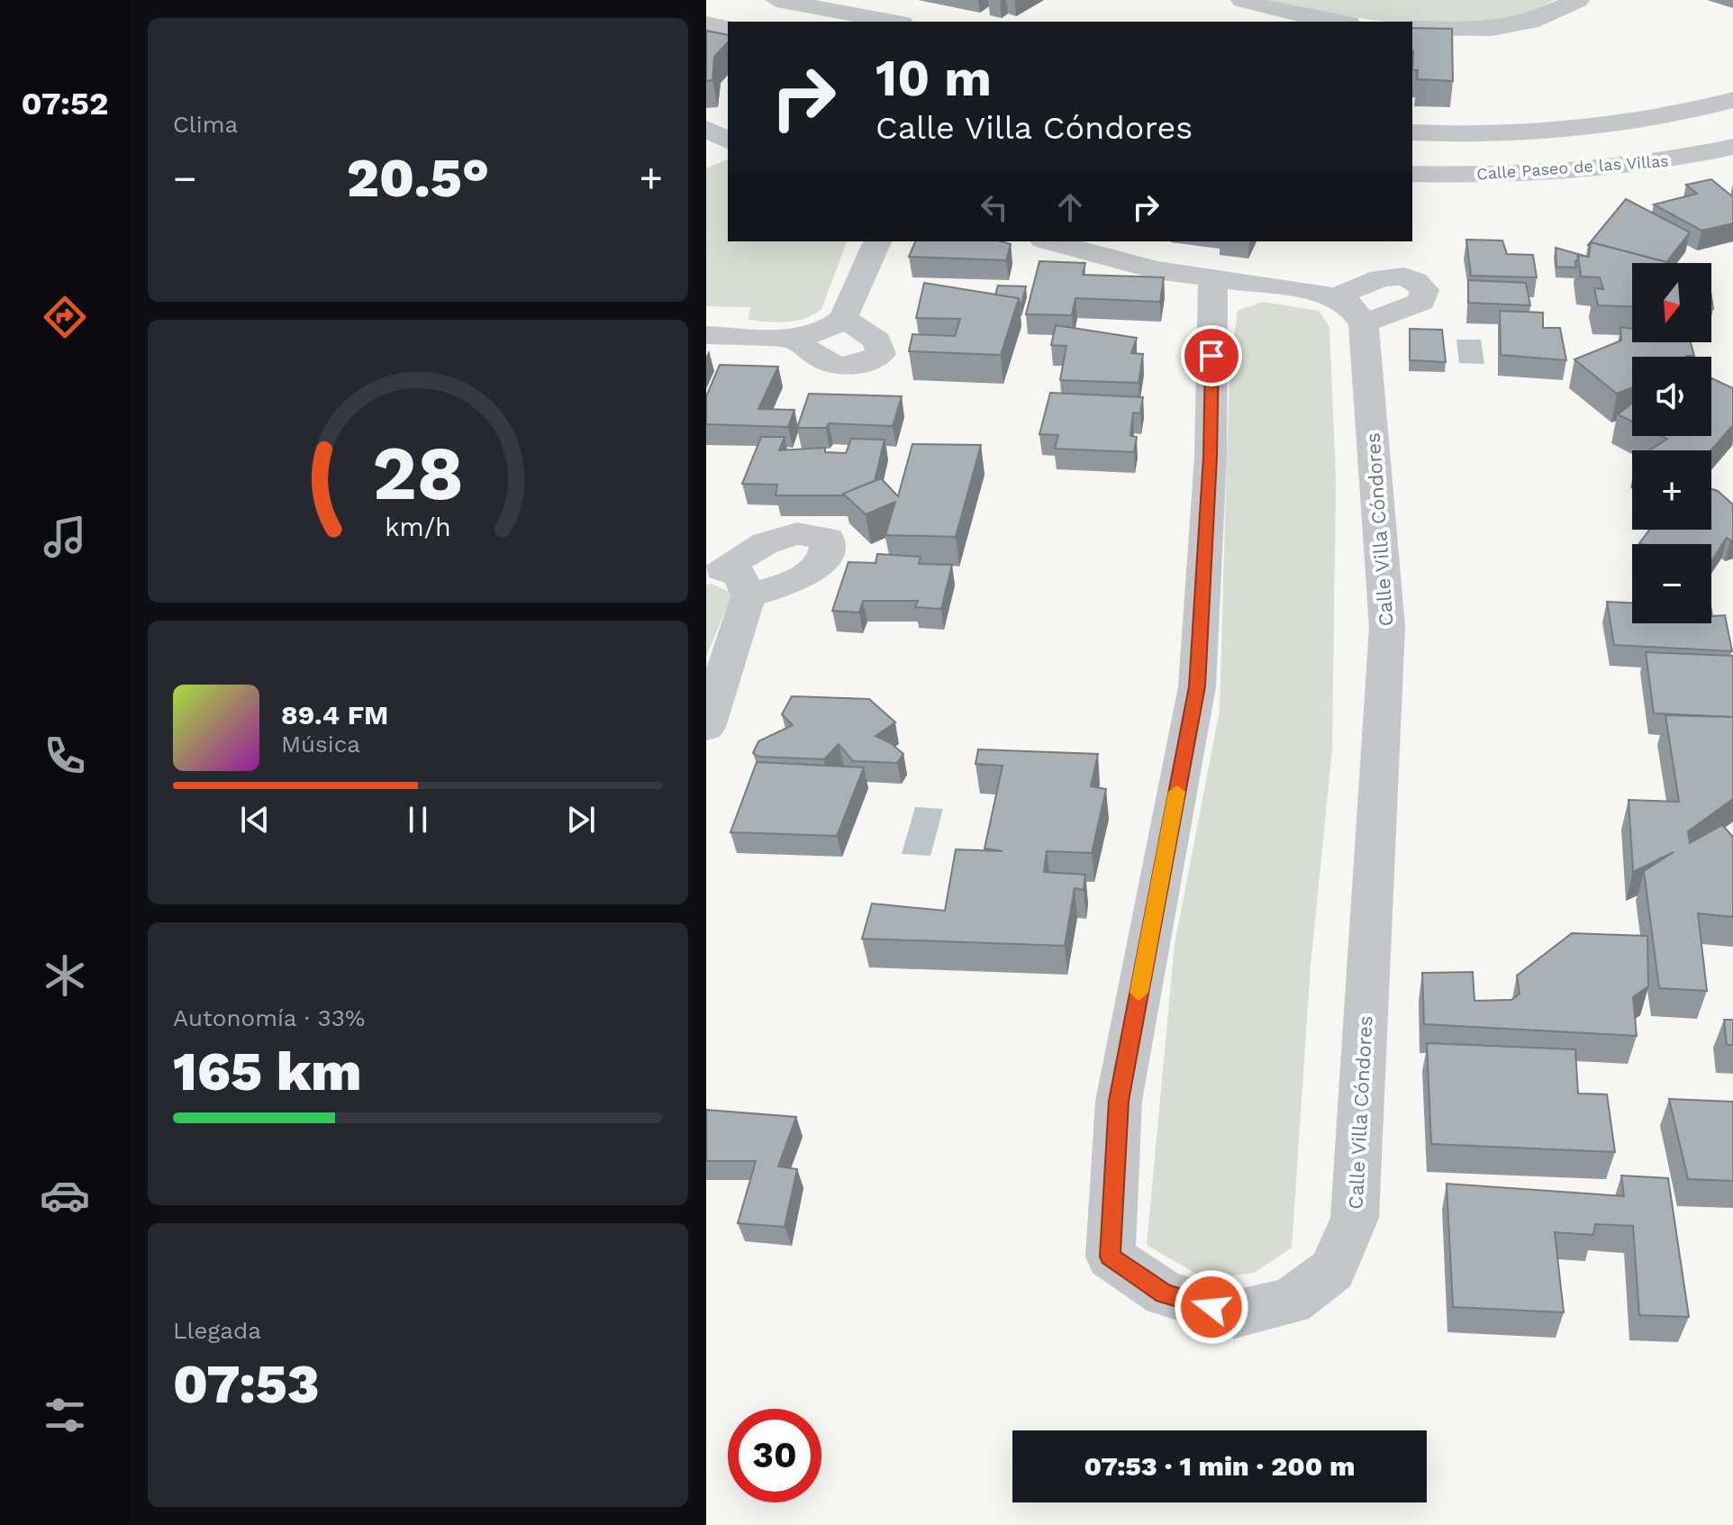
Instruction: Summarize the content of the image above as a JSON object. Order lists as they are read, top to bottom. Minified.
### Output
{"streets":{"street":["Calle Paseo de las Villas","Calle Villa Cóndores"]},"north":"bottom","page":{"tabs":"07:52","tile":["Clima",["Autonomía · 33%","165 km"],["Llegada","07:53"]],"turn":["10 m","Calle Villa Cóndores"],"heat":["−","20.5°","+"],"map_buttons":["+","−"],"song":["89.4 FM","Música"],"limit":"30","trip":"07:53 · 1 min · 200 m","gauge":["28","km/h"]}}
